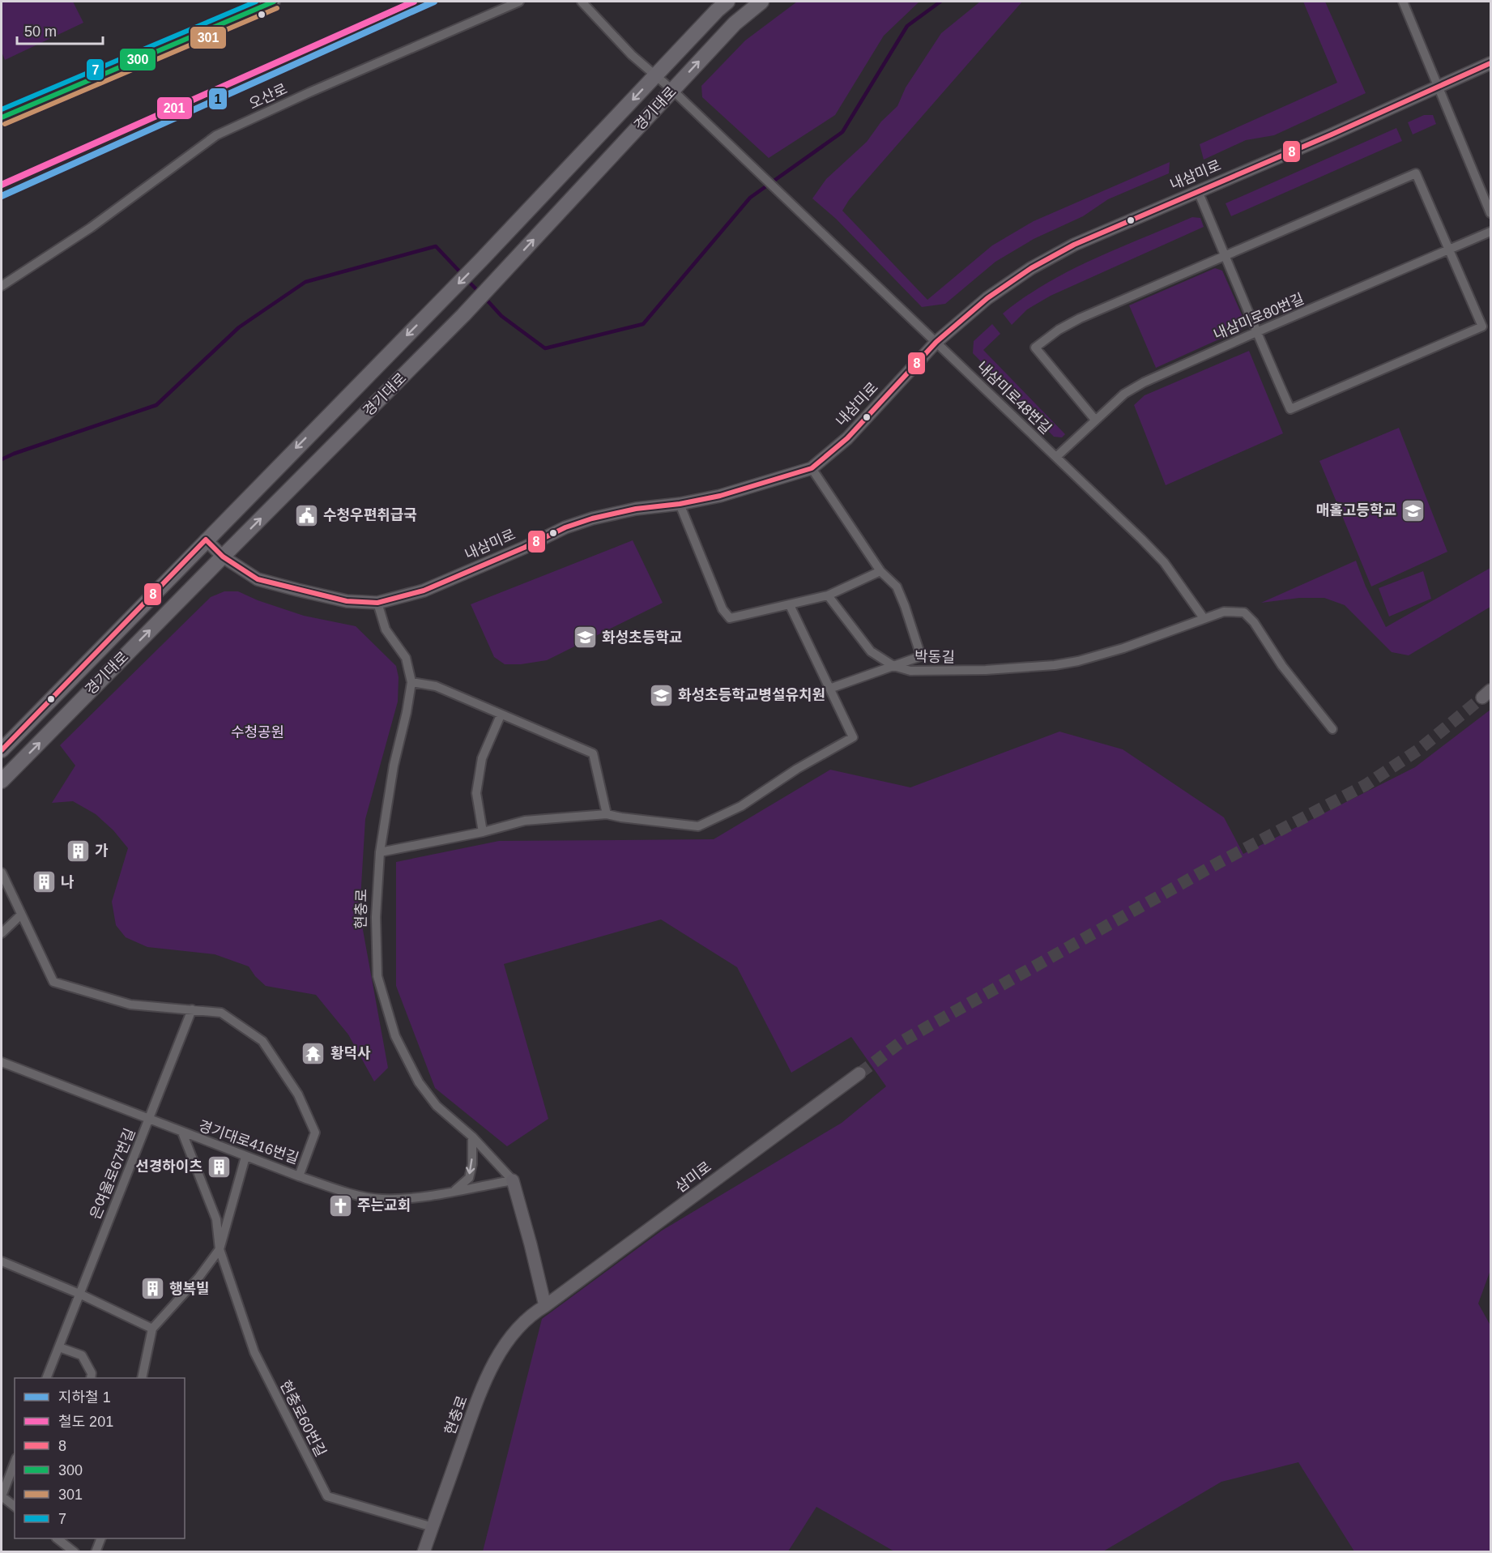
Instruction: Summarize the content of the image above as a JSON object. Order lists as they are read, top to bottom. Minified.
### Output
{"streets":{"main road":["경기대로"],"street":["오산로","내삼미로","내삼미로80번길","내삼미로48번길","박동길","현충로","경기대로416번길","은여울로67번길","삼미로","현충로60번길"]},"crossings":[["경기대로","내삼미로"],["경기대로","내삼미로48번길"],["내삼미로","내삼미로48번길"],["내삼미로","현충로"],["내삼미로80번길","내삼미로48번길"],["내삼미로48번길","박동길"],["현충로","삼미로"],["현충로","현충로60번길"],["경기대로416번길","은여울로67번길"],["경기대로416번길","현충로60번길"]],"parks":["수청공원"],"places":{"school or university":["매홀고등학교","화성초등학교","화성초등학교병설유치원"],"public building":["수청우편취급국"],"building":["가","나","선경하이츠","행복빌"],"temple":["황덕사"],"church":["주는교회"]},"lines":["metro line 1","rail line 201","transit line 300","transit line 7","transit line 301","transit line 8"],"legend":["지하철 1","철도 201","8","300","301","7"],"scale_bar":"50 m"}
